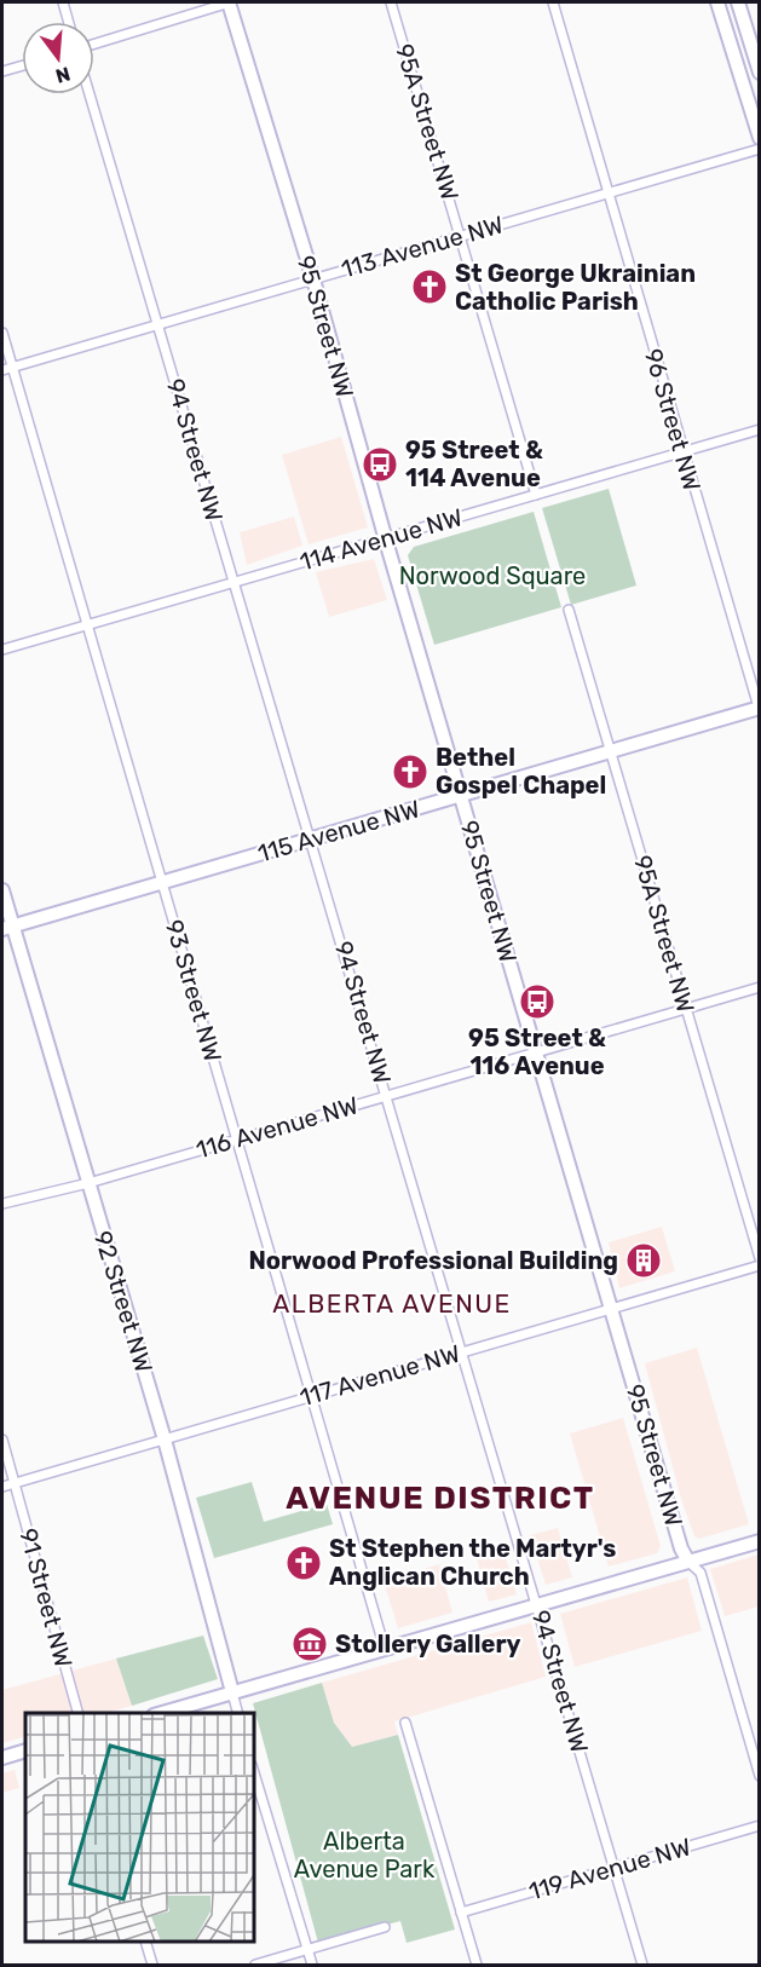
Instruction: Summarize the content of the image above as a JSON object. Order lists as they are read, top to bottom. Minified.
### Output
{"streets":{"street":["95A Street NW","113 Avenue NW","95 Street NW","96 Street NW","94 Street NW","114 Avenue NW","115 Avenue NW","93 Street NW","116 Avenue NW","92 Street NW","117 Avenue NW","91 Street NW","119 Avenue NW"]},"crossings":[["95A Street NW","113 Avenue NW"],["95A Street NW","114 Avenue NW"],["95A Street NW","115 Avenue NW"],["95A Street NW","116 Avenue NW"],["113 Avenue NW","95 Street NW"],["113 Avenue NW","96 Street NW"],["113 Avenue NW","94 Street NW"],["113 Avenue NW","93 Street NW"],["95 Street NW","114 Avenue NW"],["95 Street NW","115 Avenue NW"],["95 Street NW","116 Avenue NW"],["95 Street NW","117 Avenue NW"],["96 Street NW","114 Avenue NW"],["96 Street NW","115 Avenue NW"],["94 Street NW","114 Avenue NW"],["94 Street NW","115 Avenue NW"],["94 Street NW","116 Avenue NW"],["94 Street NW","117 Avenue NW"],["94 Street NW","119 Avenue NW"],["114 Avenue NW","93 Street NW"],["115 Avenue NW","93 Street NW"],["115 Avenue NW","92 Street NW"],["93 Street NW","116 Avenue NW"],["93 Street NW","117 Avenue NW"],["116 Avenue NW","92 Street NW"],["92 Street NW","117 Avenue NW"],["117 Avenue NW","91 Street NW"]],"districts":["ALBERTA AVENUE","AVENUE DISTRICT"],"parks":["Norwood Square","Alberta Avenue Park"],"places":{"church":["St George Ukrainian Catholic Parish","Bethel Gospel Chapel","St Stephen the Martyr's Anglican Church"],"bus stop":["95 Street & 114 Avenue","95 Street & 116 Avenue"],"building":["Norwood Professional Building"],"museum":["Stollery Gallery"]},"north":"bottom"}
